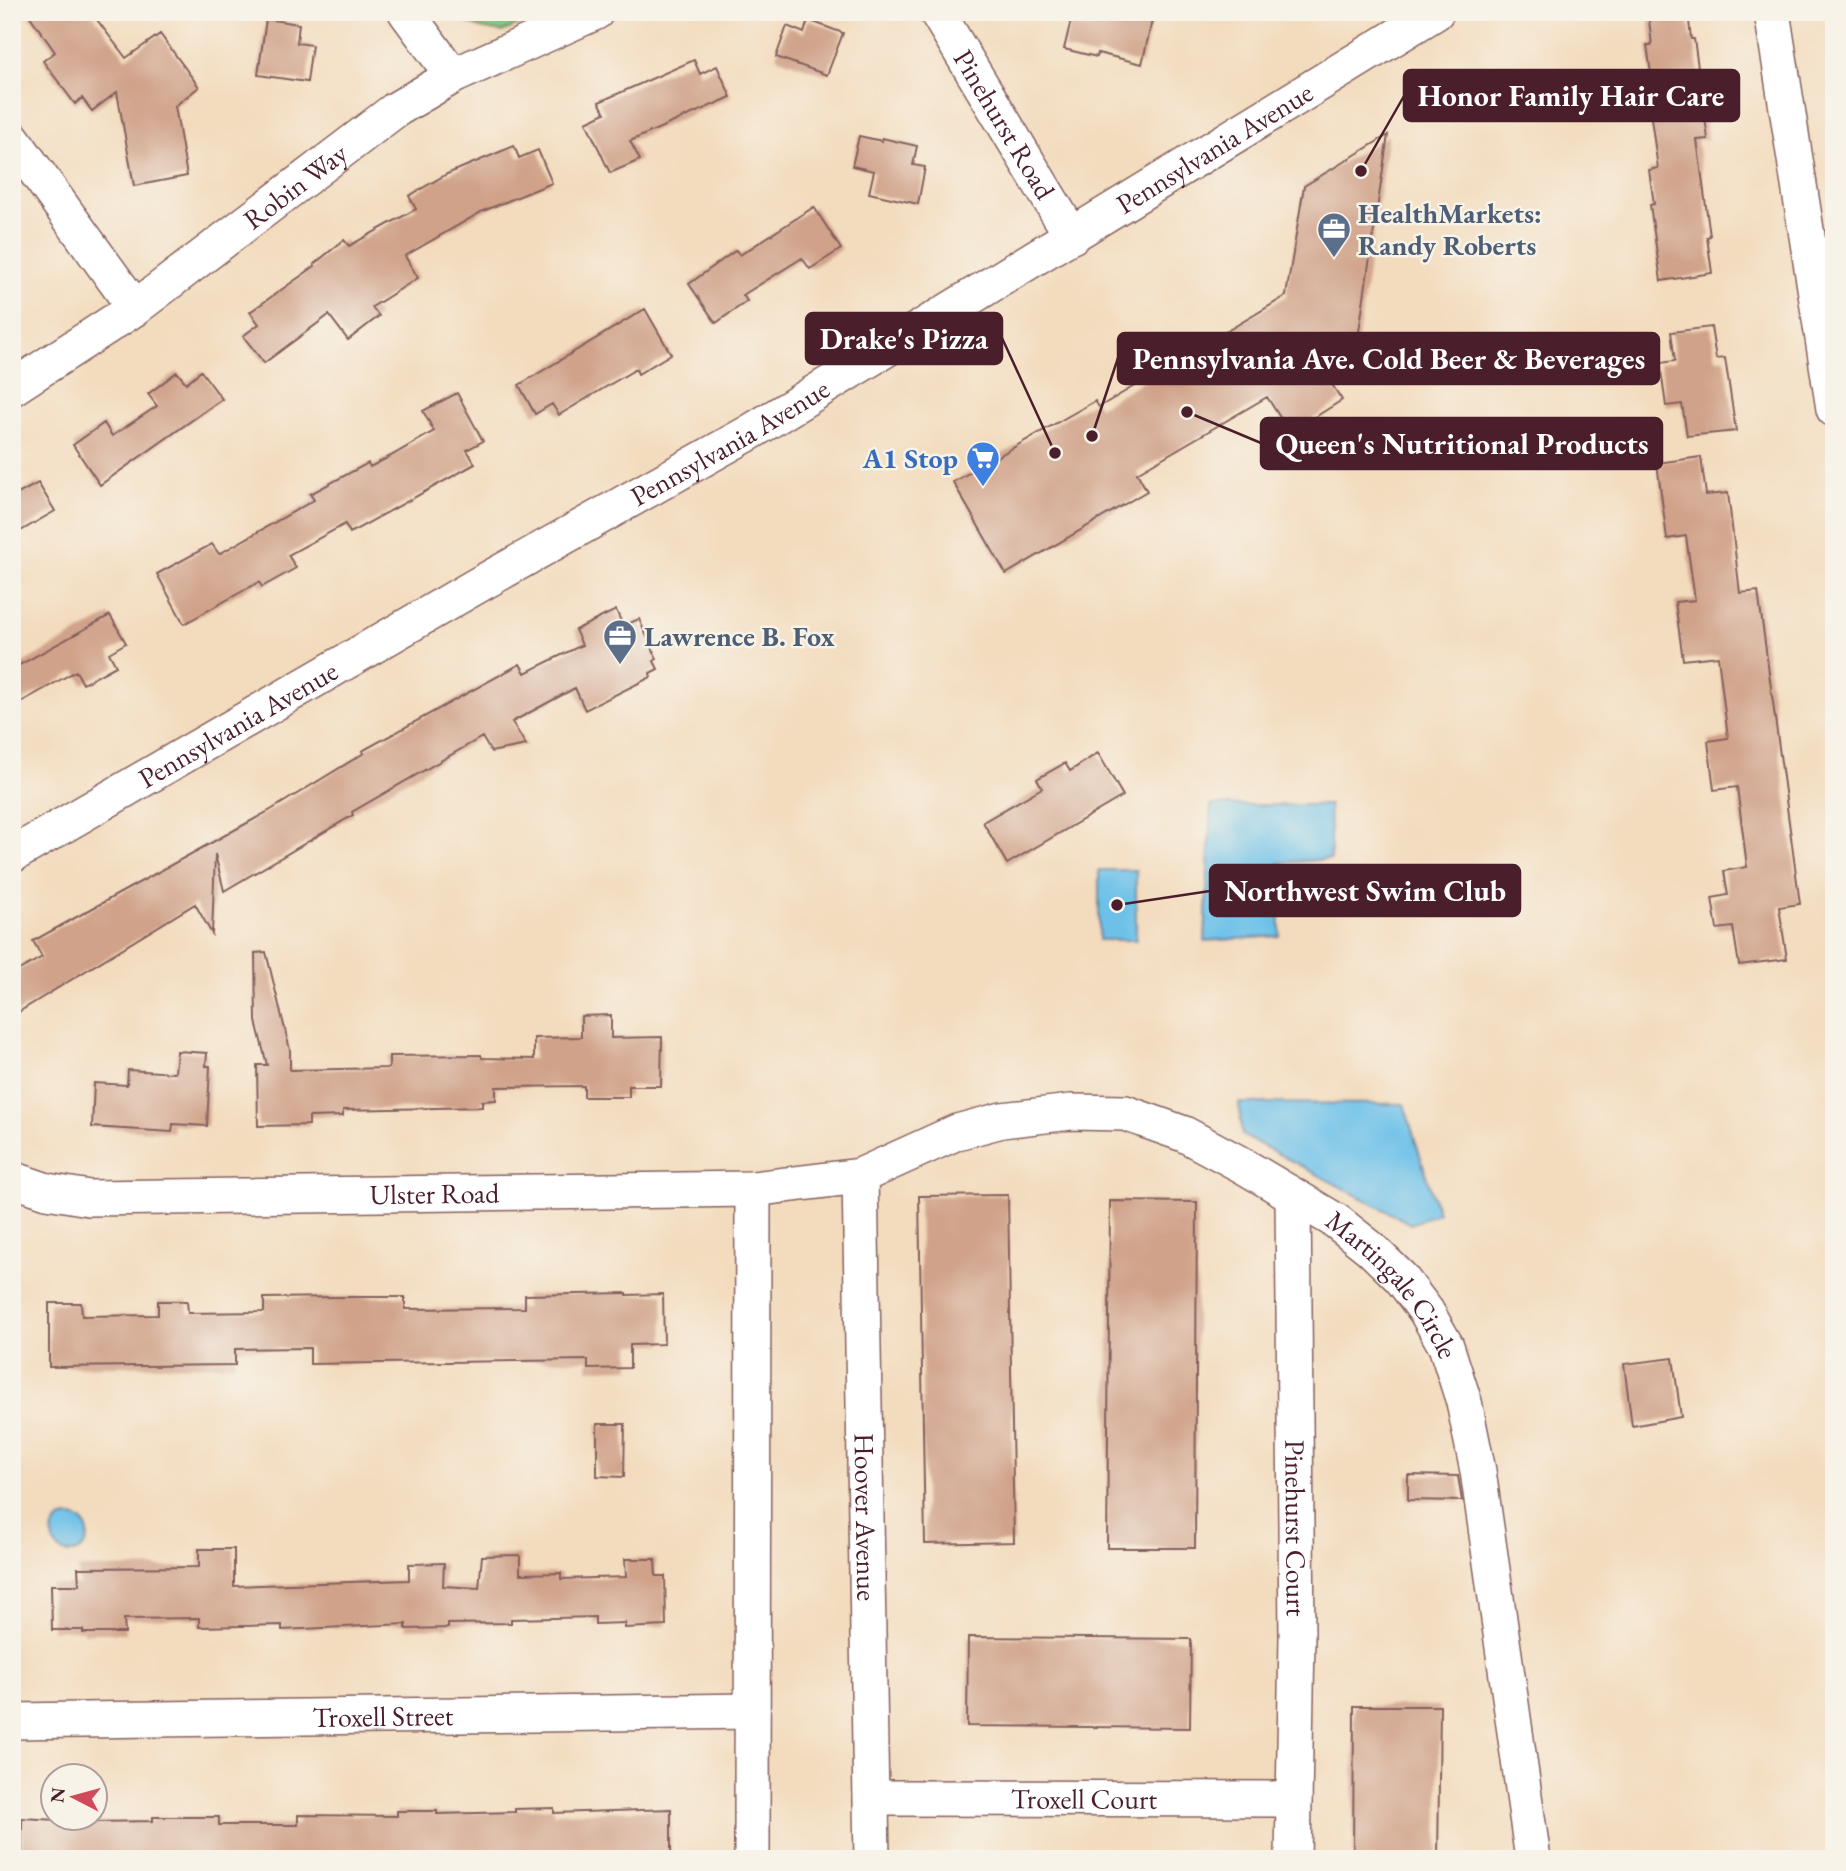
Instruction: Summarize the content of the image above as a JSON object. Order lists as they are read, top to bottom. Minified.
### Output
{"streets":{"street":["Pinehurst Road","Pennsylvania Avenue","Robin Way","Ulster Road","Martingale Circle","Hoover Avenue","Pinehurst Court","Troxell Street","Troxell Court"]},"crossings":[["Pinehurst Road","Pennsylvania Avenue"],["Ulster Road","Martingale Circle"],["Ulster Road","Hoover Avenue"],["Martingale Circle","Hoover Avenue"],["Martingale Circle","Pinehurst Court"],["Hoover Avenue","Troxell Court"],["Pinehurst Court","Troxell Court"]],"places":{"other":["Honor Family Hair Care","Queen's Nutritional Products","Pennsylvania Ave. Cold Beer & Beverages","Drake's Pizza","Northwest Swim Club"],"office":["HealthMarkets: Randy Roberts","Lawrence B. Fox"],"supermarket":["A1 Stop"]},"north":"left"}
